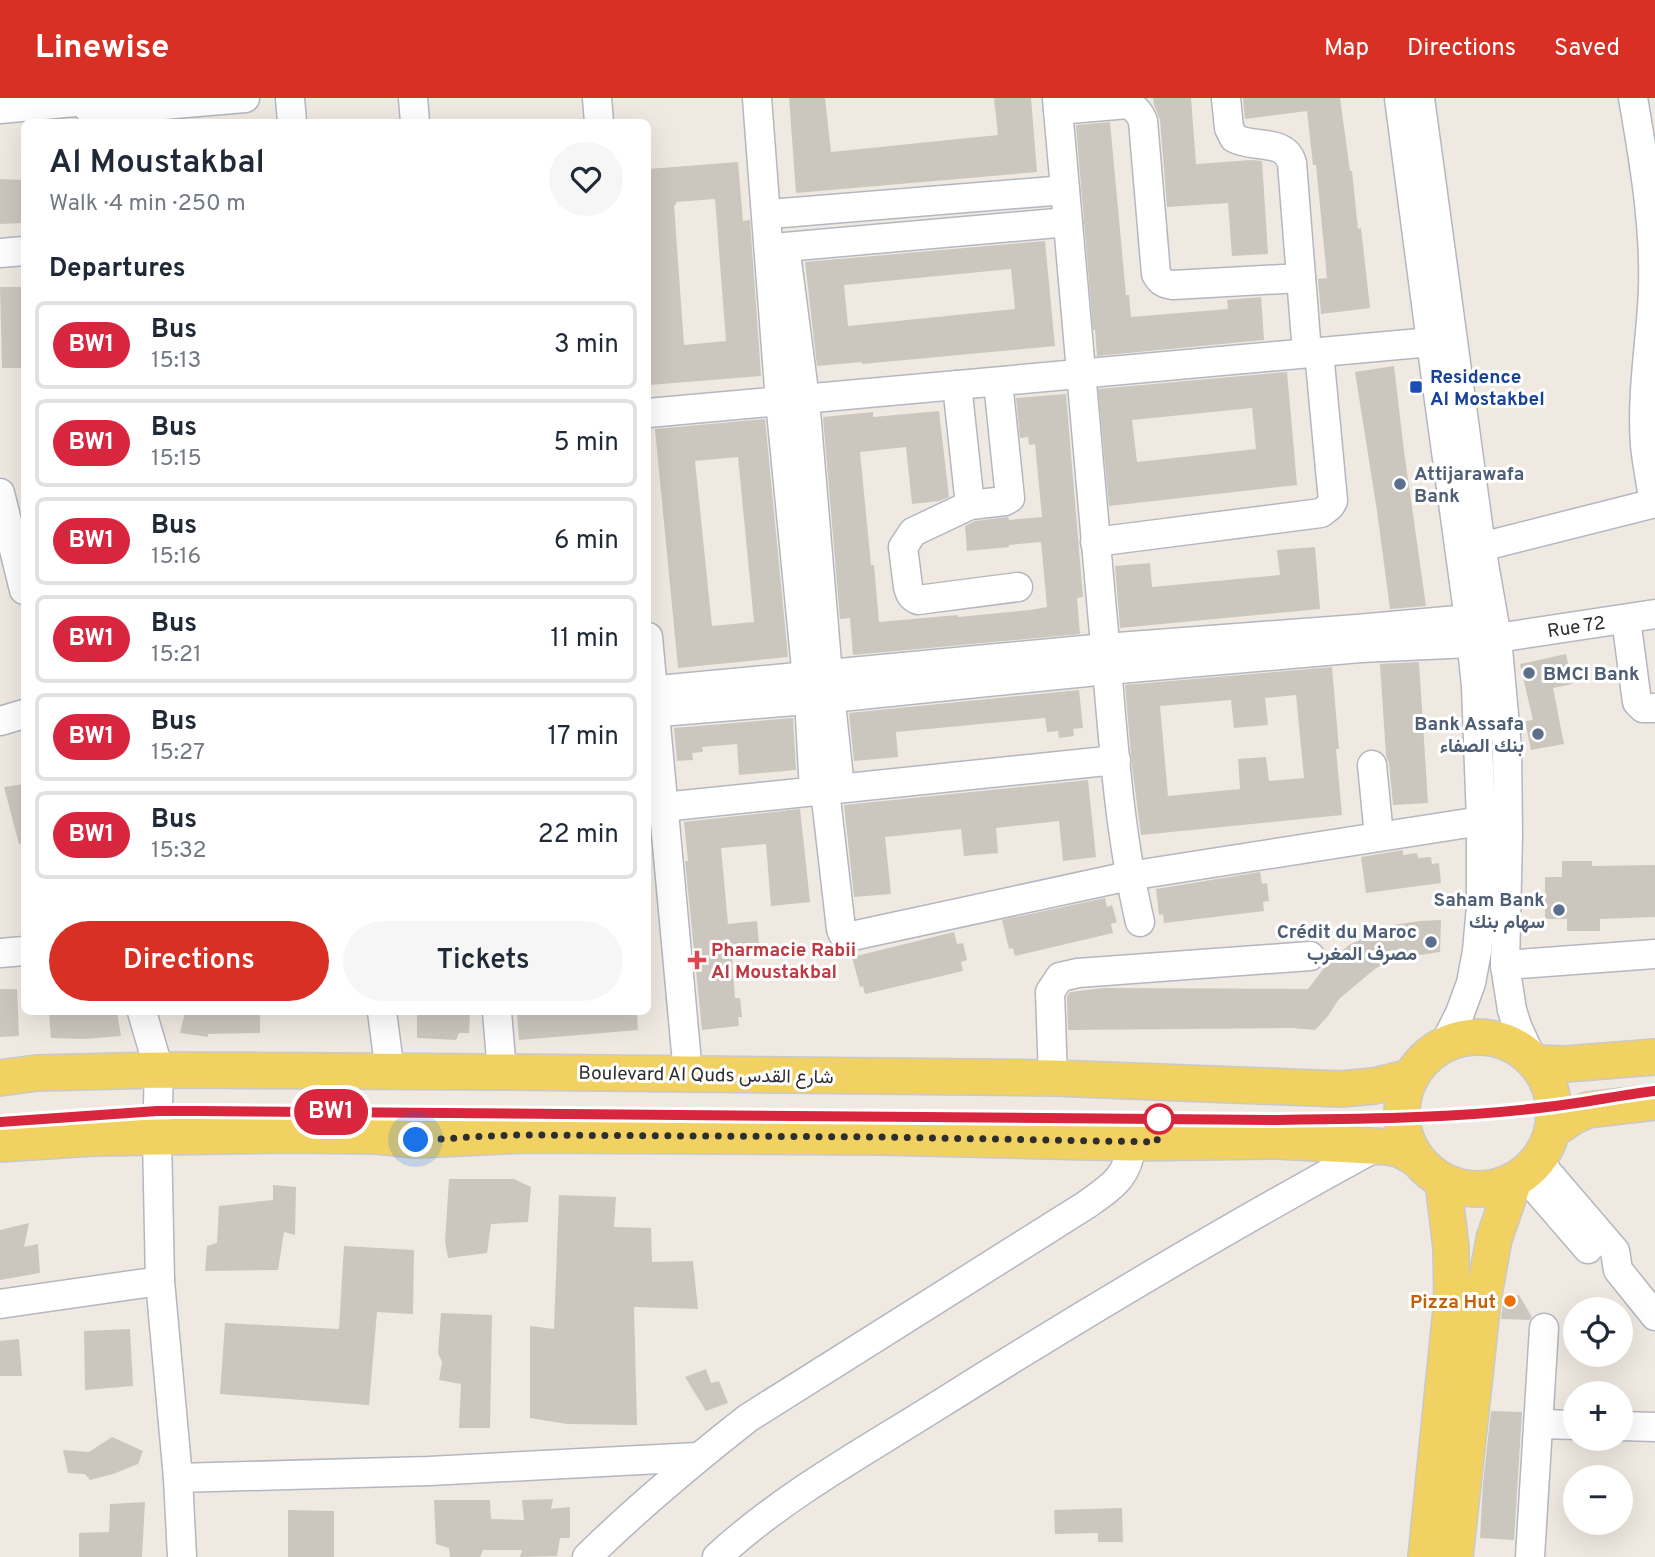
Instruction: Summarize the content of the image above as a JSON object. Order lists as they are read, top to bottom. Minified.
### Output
{"streets":{"main road":["Boulevard Al Quds شارع القدس"],"street":["Rue 72"]},"places":{"transit":["Residence Al Mostakbel"],"other":["Attijarawafa Bank","BMCI Bank","Bank Assafa بنك الصفاء","Saham Bank سهام بنك","Crédit du Maroc مصرف المغرب","Pizza Hut"],"health":["Pharmacie Rabii Al Moustakbal"]},"lines":["bus line BW1"],"page":{"header":"Linewise","nav":["Map","Directions","Saved"],"on_map":"BW1","heading":[["Al Moustakbal","Walk · 4 min · 250 m"],"Departures"],"list":[{"mark":"BW1","name":"Bus","note":"15:13","value":"3 min"},{"mark":"BW1","name":"Bus","note":"15:15","value":"5 min"},{"mark":"BW1","name":"Bus","note":"15:16","value":"6 min"},{"mark":"BW1","name":"Bus","note":"15:21","value":"11 min"},{"mark":"BW1","name":"Bus","note":"15:27","value":"17 min"},{"mark":"BW1","name":"Bus","note":"15:32","value":"22 min"}],"buttons":["Directions","Tickets"],"map_buttons":["+","−"]}}
